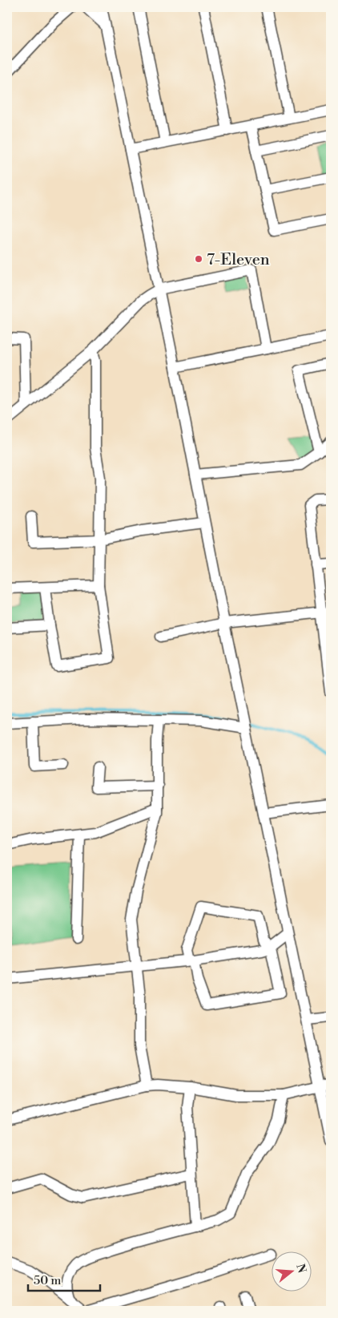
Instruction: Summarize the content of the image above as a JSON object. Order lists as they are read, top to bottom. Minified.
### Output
{"places":["7-Eleven"],"scale_bar":"50 m","north":"right"}
